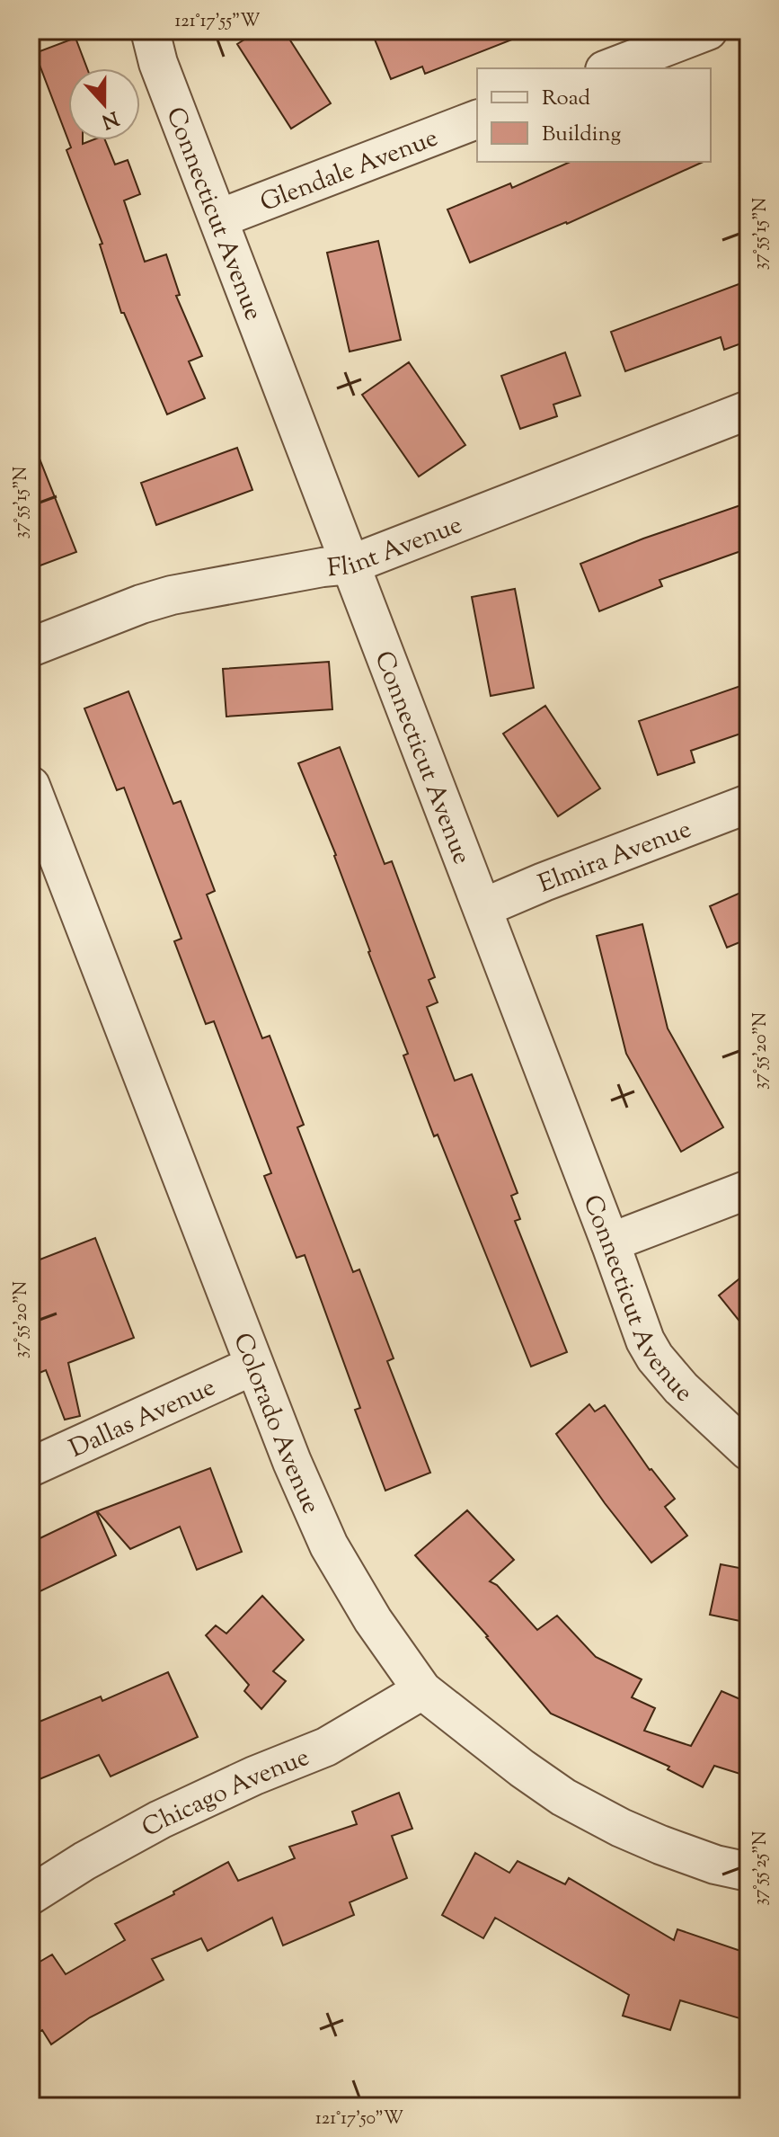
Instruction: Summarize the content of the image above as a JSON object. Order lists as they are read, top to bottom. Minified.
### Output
{"streets":{"street":["Glendale Avenue","Connecticut Avenue","Flint Avenue","Elmira Avenue","Dallas Avenue","Colorado Avenue","Chicago Avenue"]},"crossings":[["Glendale Avenue","Connecticut Avenue"],["Connecticut Avenue","Flint Avenue"],["Connecticut Avenue","Elmira Avenue"],["Dallas Avenue","Colorado Avenue"],["Colorado Avenue","Chicago Avenue"]],"legend":["Road","Building"],"north":"bottom","coordinates":["121°17'55\"W","37°55'15\"N","37°55'20\"N","37°55'25\"N","121°17'50\"W"]}
